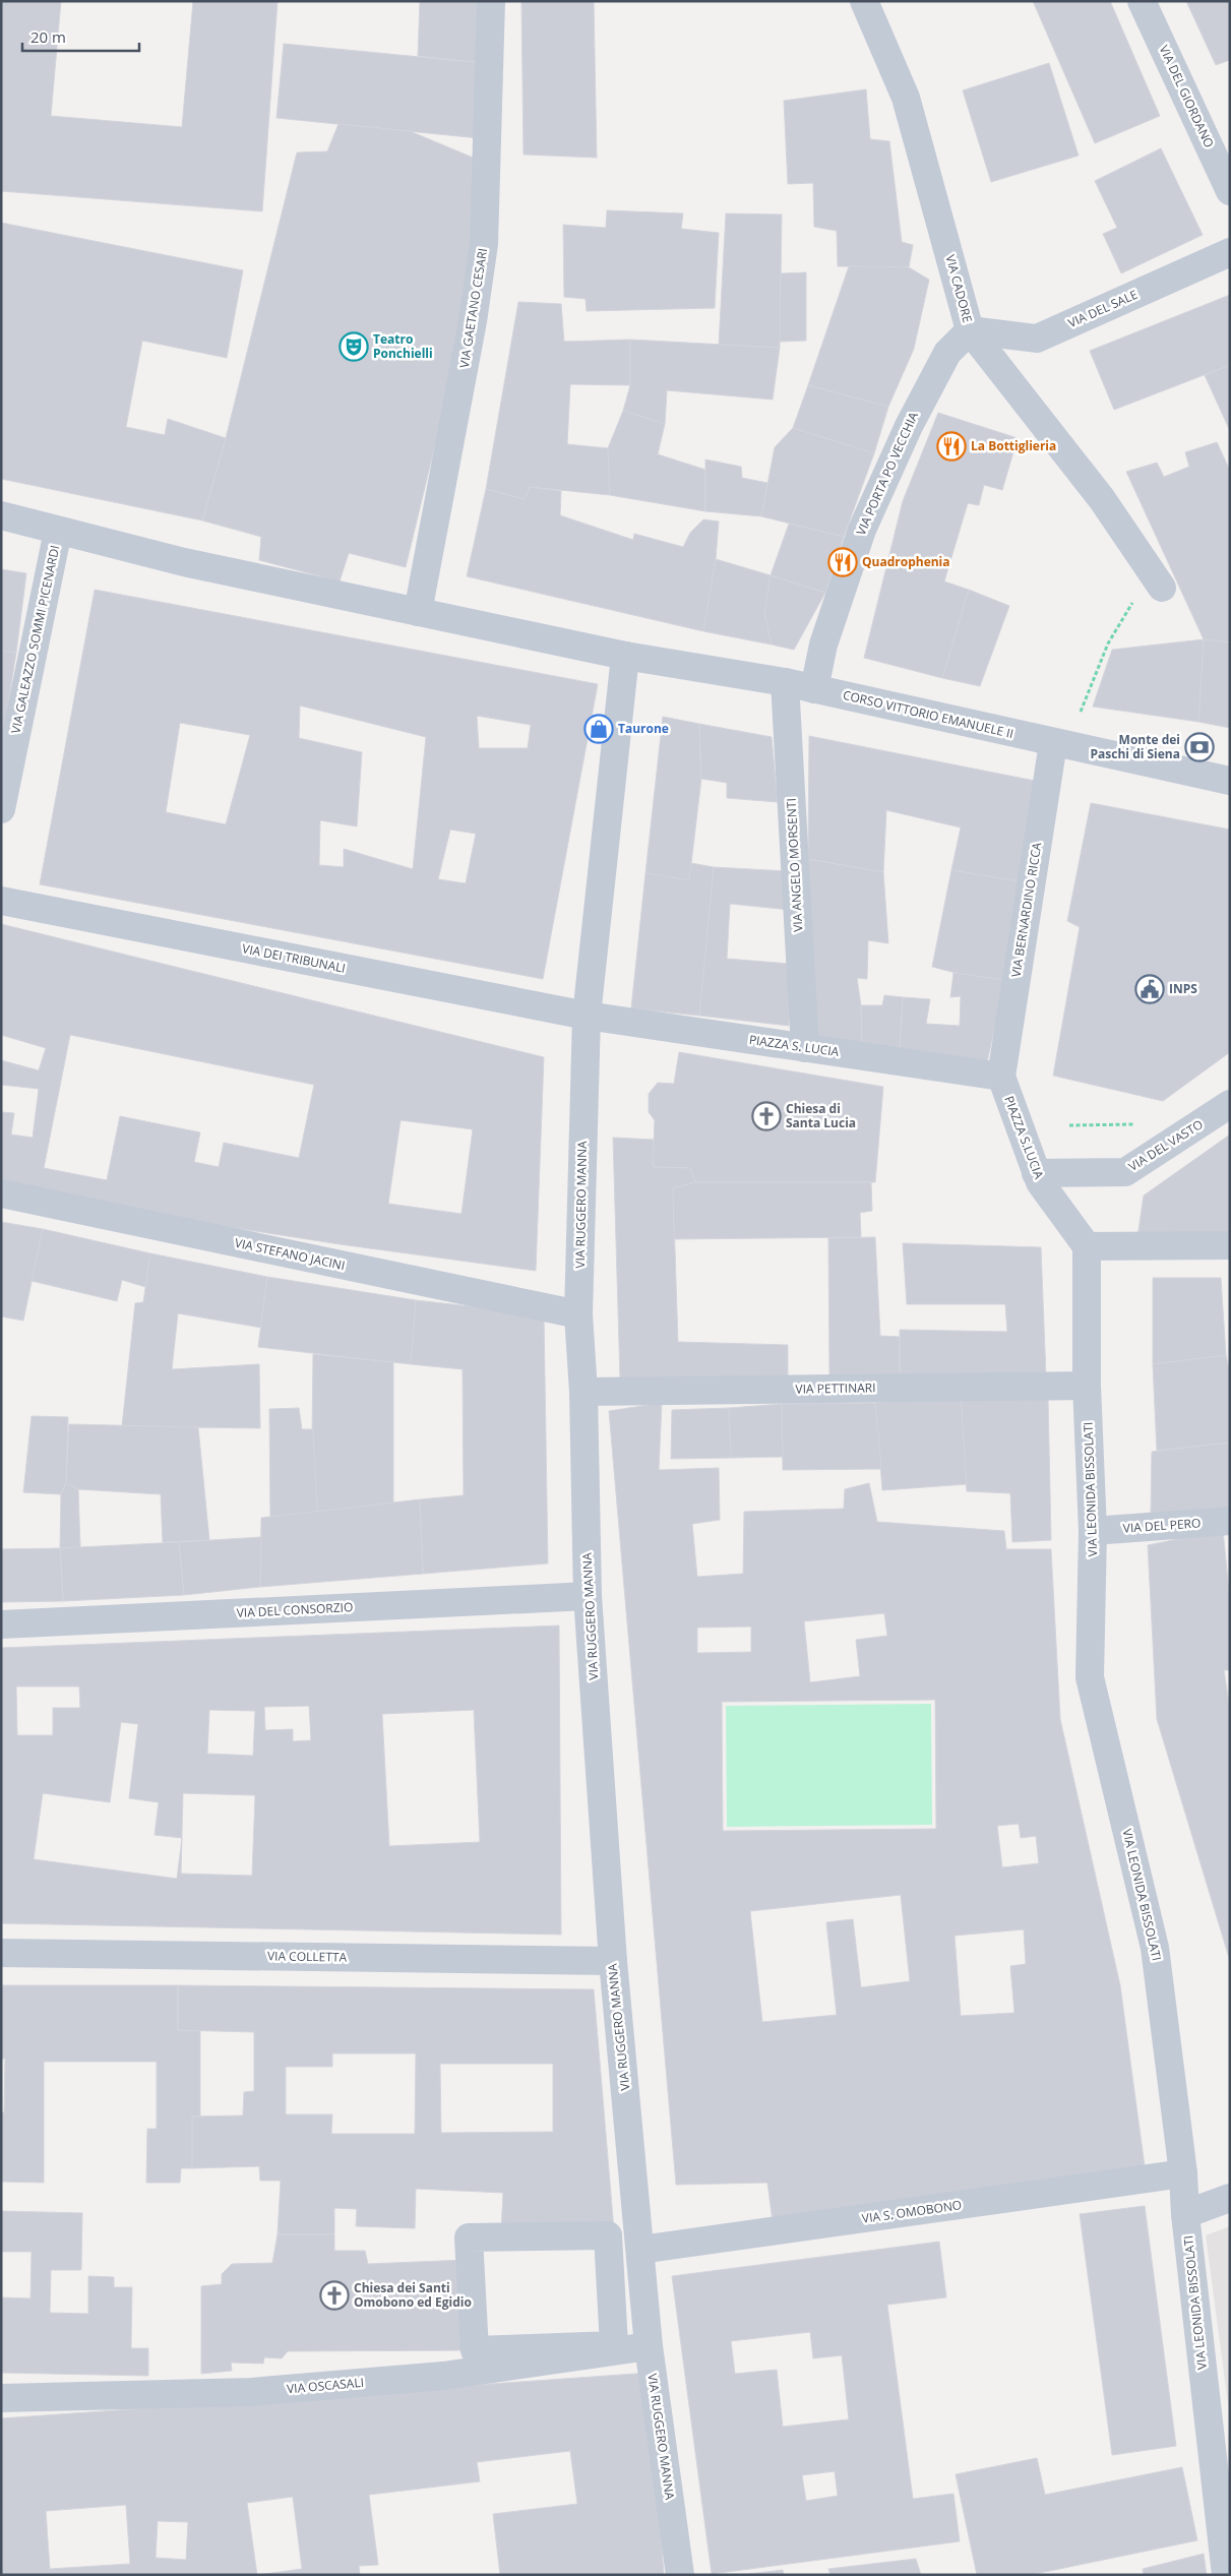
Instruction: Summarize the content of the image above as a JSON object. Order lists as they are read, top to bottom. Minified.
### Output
{"streets":{"street":["VIA DEL GIORDANO","VIA CADORE","VIA GAETANO CESARI","VIA DEL SALE","VIA PORTA PO VECCHIA","VIA GALEAZZO SOMMI PICENARDI","CORSO VITTORIO EMANUELE II","VIA ANGELO MORSENTI","VIA BERNARDINO RICCA","VIA DEI TRIBUNALI","PIAZZA S. LUCIA","PIAZZA S.LUCIA","VIA DEL VASTO","VIA RUGGERO MANNA","VIA STEFANO JACINI","VIA PETTINARI","VIA LEONIDA BISSOLATI","VIA DEL PERO","VIA DEL CONSORZIO","VIA COLLETTA","VIA S. OMOBONO","VIA OSCASALI"]},"crossings":[["VIA CADORE","VIA DEL SALE"],["VIA CADORE","VIA PORTA PO VECCHIA"],["VIA GAETANO CESARI","CORSO VITTORIO EMANUELE II"],["VIA DEL SALE","VIA PORTA PO VECCHIA"],["VIA PORTA PO VECCHIA","CORSO VITTORIO EMANUELE II"],["VIA GALEAZZO SOMMI PICENARDI","CORSO VITTORIO EMANUELE II"],["CORSO VITTORIO EMANUELE II","VIA ANGELO MORSENTI"],["CORSO VITTORIO EMANUELE II","VIA BERNARDINO RICCA"],["CORSO VITTORIO EMANUELE II","VIA RUGGERO MANNA"],["VIA ANGELO MORSENTI","PIAZZA S. LUCIA"],["VIA BERNARDINO RICCA","PIAZZA S. LUCIA"],["VIA BERNARDINO RICCA","PIAZZA S.LUCIA"],["VIA DEI TRIBUNALI","PIAZZA S. LUCIA"],["VIA DEI TRIBUNALI","VIA RUGGERO MANNA"],["PIAZZA S. LUCIA","PIAZZA S.LUCIA"],["PIAZZA S. LUCIA","VIA RUGGERO MANNA"],["PIAZZA S.LUCIA","VIA DEL VASTO"],["PIAZZA S.LUCIA","VIA LEONIDA BISSOLATI"],["VIA RUGGERO MANNA","VIA STEFANO JACINI"],["VIA RUGGERO MANNA","VIA PETTINARI"],["VIA RUGGERO MANNA","VIA DEL CONSORZIO"],["VIA RUGGERO MANNA","VIA COLLETTA"],["VIA RUGGERO MANNA","VIA S. OMOBONO"],["VIA RUGGERO MANNA","VIA OSCASALI"],["VIA PETTINARI","VIA LEONIDA BISSOLATI"],["VIA LEONIDA BISSOLATI","VIA DEL PERO"],["VIA LEONIDA BISSOLATI","VIA S. OMOBONO"]],"places":{"theatre":["Teatro Ponchielli"],"restaurant":["La Bottiglieria","Quadrophenia"],"shop":["Taurone"],"bank":["Monte dei Paschi di Siena"],"public building":["INPS"],"church":["Chiesa di Santa Lucia","Chiesa dei Santi Omobono ed Egidio"]},"scale_bar":"20 m"}
